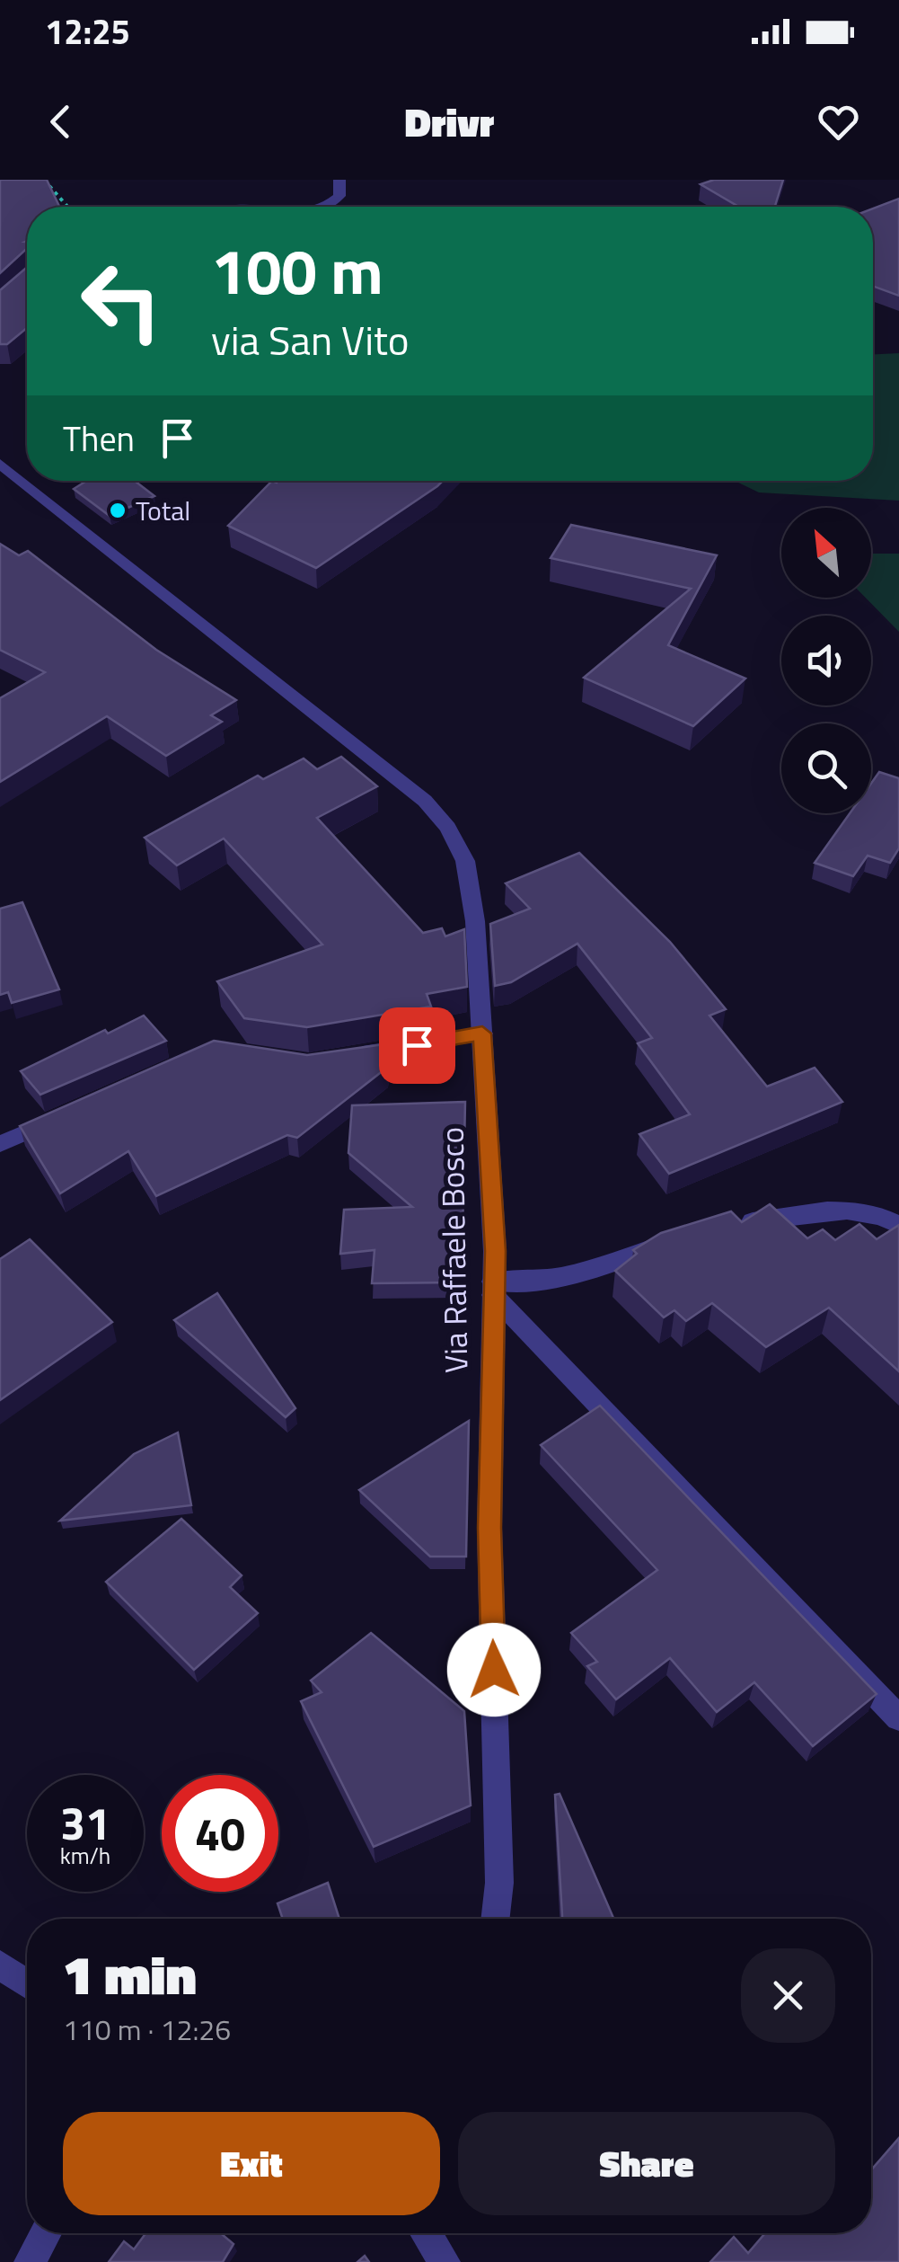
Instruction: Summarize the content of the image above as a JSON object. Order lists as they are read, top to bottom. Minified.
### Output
{"streets":{"street":["Via Raffaele Bosco"]},"places":["Total"],"north":"top left","page":{"status":"12:25","header":"Drivr","turn":["100 m","via San Vito"],"then":"Then","speed":"31 km/h","limit":"40","heading":["1 min","110 m · 12:26"],"buttons":["Exit","Share"]}}
